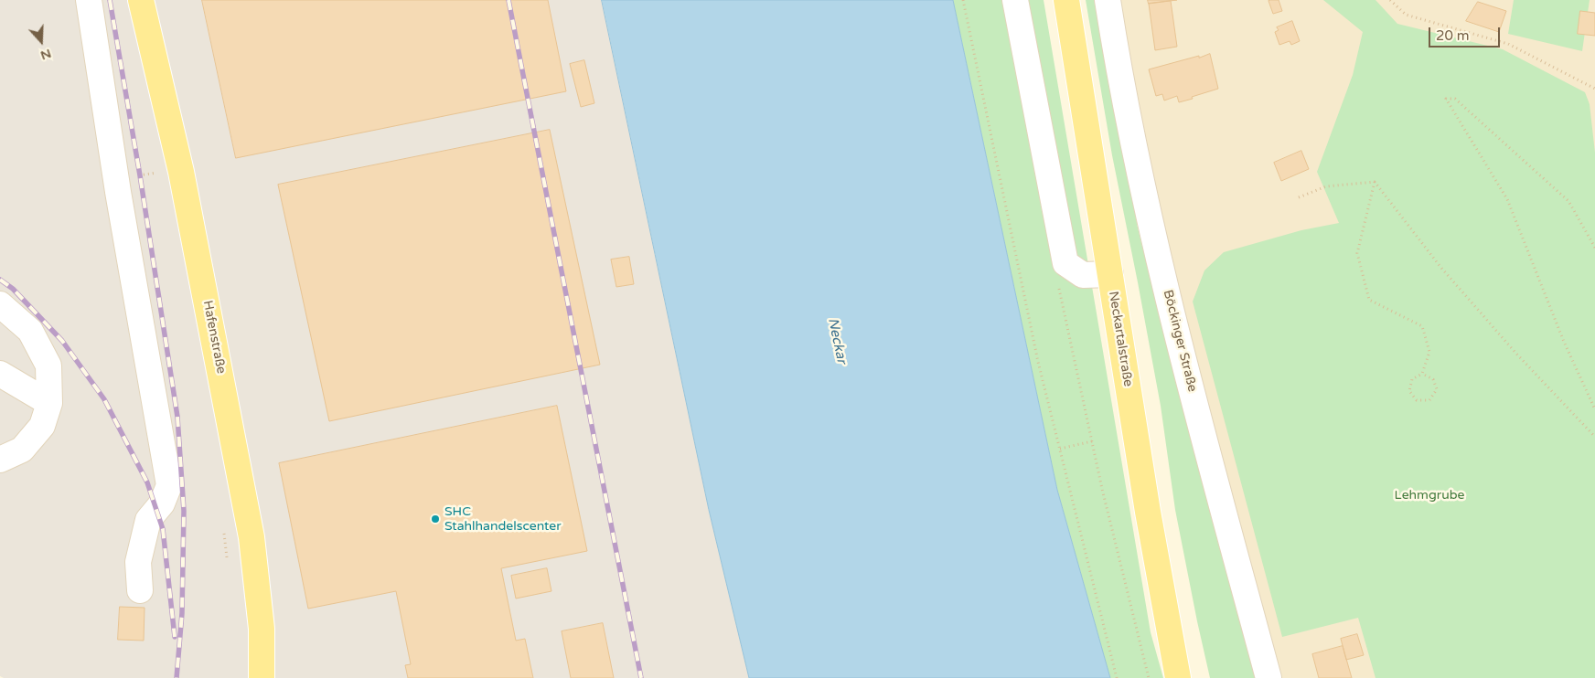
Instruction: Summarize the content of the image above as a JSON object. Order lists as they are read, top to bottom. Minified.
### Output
{"streets":{"main road":["Hafenstraße","Neckartalstraße"],"street":["Böckinger Straße"]},"water":["Neckar"],"parks":["Lehmgrube"],"places":["SHC Stahlhandelscenter"],"scale_bar":"20 m","north":"bottom"}
